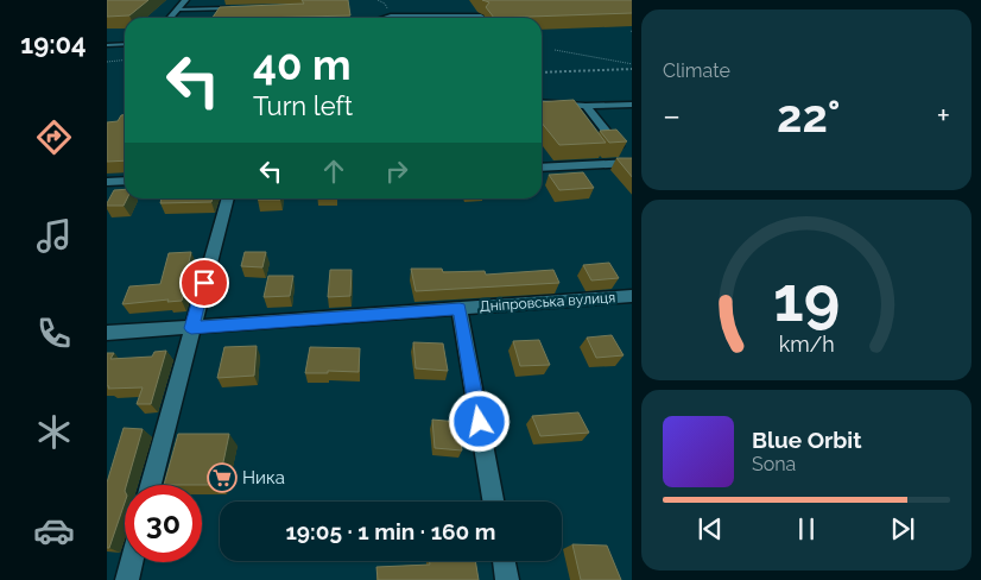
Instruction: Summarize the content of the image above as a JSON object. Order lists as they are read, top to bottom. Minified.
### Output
{"streets":{"street":["Дніпровська вулиця"]},"places":{"supermarket":["Ника"]},"page":{"tabs":"19:04","tile":"Climate","turn":["40 m","Turn left"],"heat":["−","22°","+"],"song":["Blue Orbit","Sona"],"limit":"30","trip":"19:05 · 1 min · 160 m","gauge":["19","km/h"]}}
